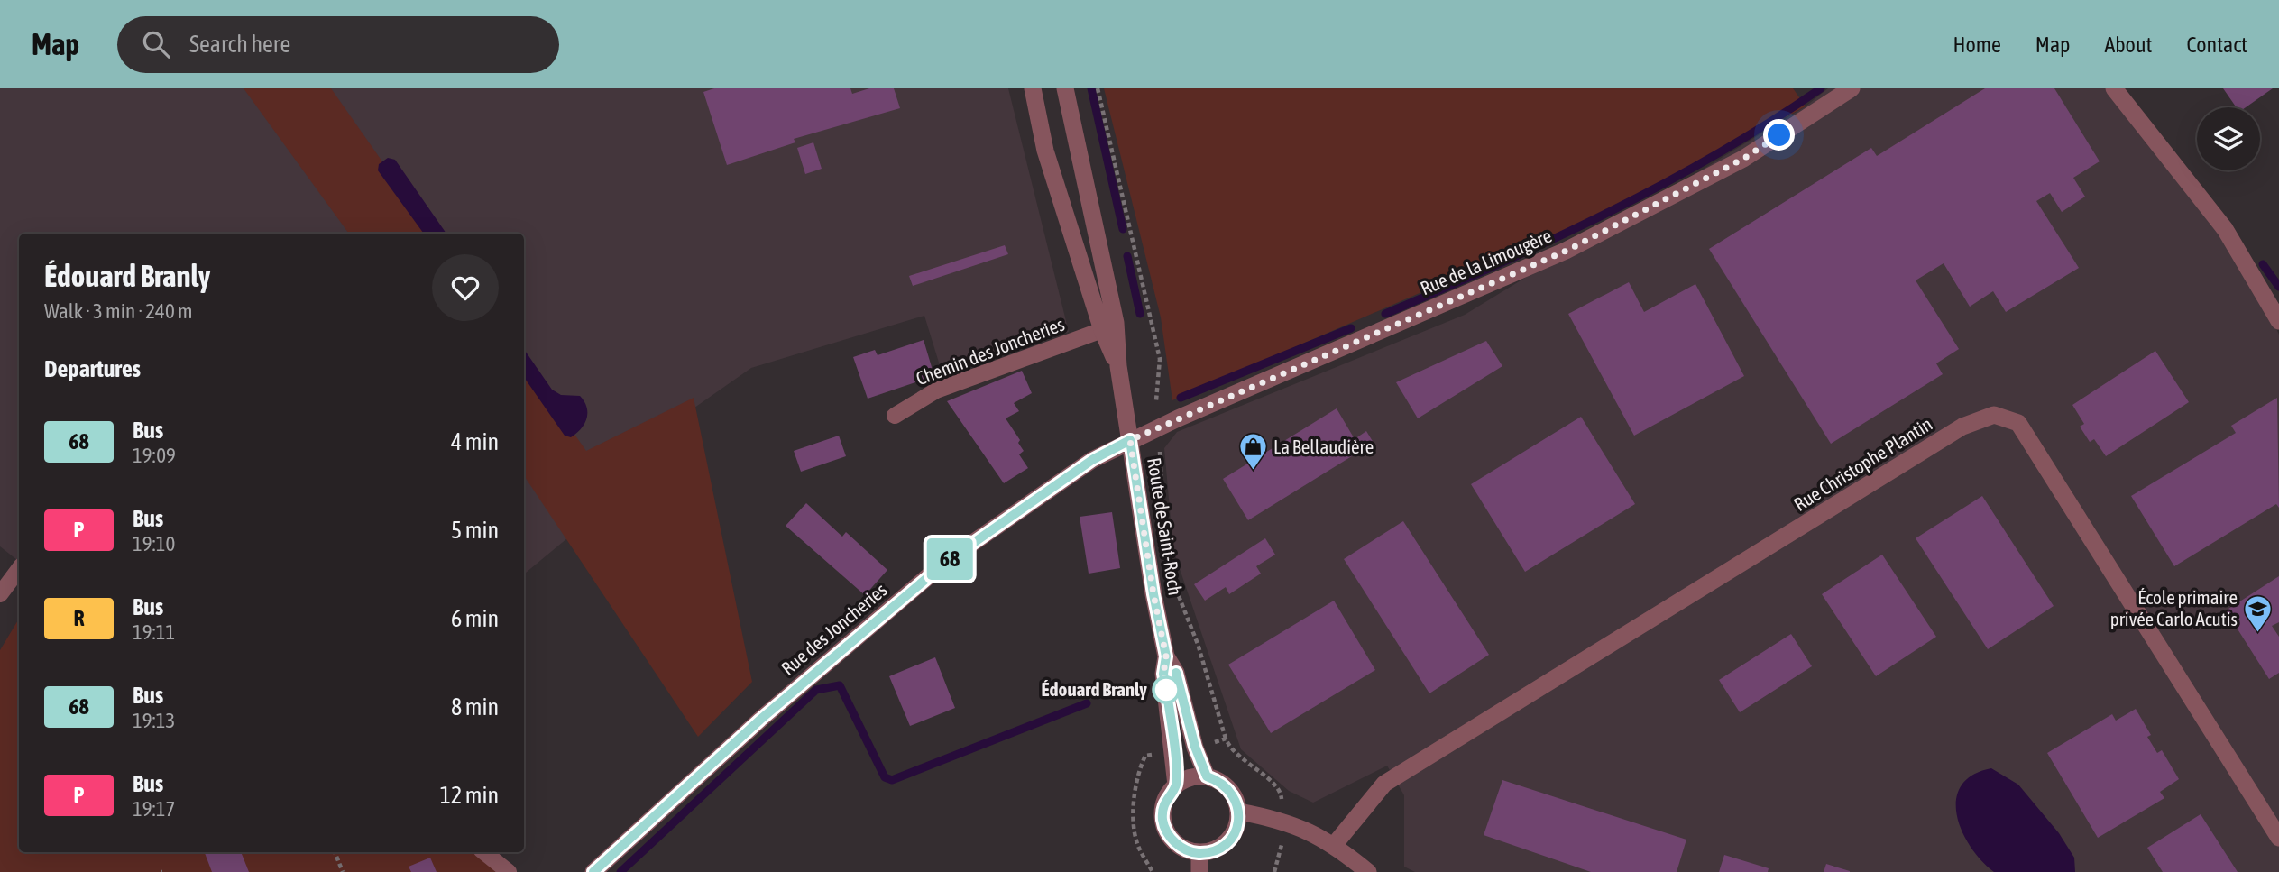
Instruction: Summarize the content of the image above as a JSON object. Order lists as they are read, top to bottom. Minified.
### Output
{"streets":{"street":["Rue de la Limougère","Rue Christophe Plantin","Route de Saint-Roch","Rue des Joncheries"],"lane":["Chemin des Joncheries"]},"crossings":[["Rue de la Limougère","Route de Saint-Roch"],["Rue de la Limougère","Rue des Joncheries"],["Chemin des Joncheries","Route de Saint-Roch"],["Route de Saint-Roch","Rue des Joncheries"]],"places":{"shop":["La Bellaudière"],"school or university":["École primaire privée Carlo Acutis"],"other":["Édouard Branly"]},"lines":["bus line 68"],"page":{"header":"Map","search":"Search here","nav":["Home","Map","About","Contact"],"on_map":"68","heading":[["Édouard Branly","Walk · 3 min · 240 m"],"Departures"],"list":[{"mark":"68","name":"Bus","note":"19:09","value":"4 min"},{"mark":"P","name":"Bus","note":"19:10","value":"5 min"},{"mark":"R","name":"Bus","note":"19:11","value":"6 min"},{"mark":"68","name":"Bus","note":"19:13","value":"8 min"},{"mark":"P","name":"Bus","note":"19:17","value":"12 min"}]}}
